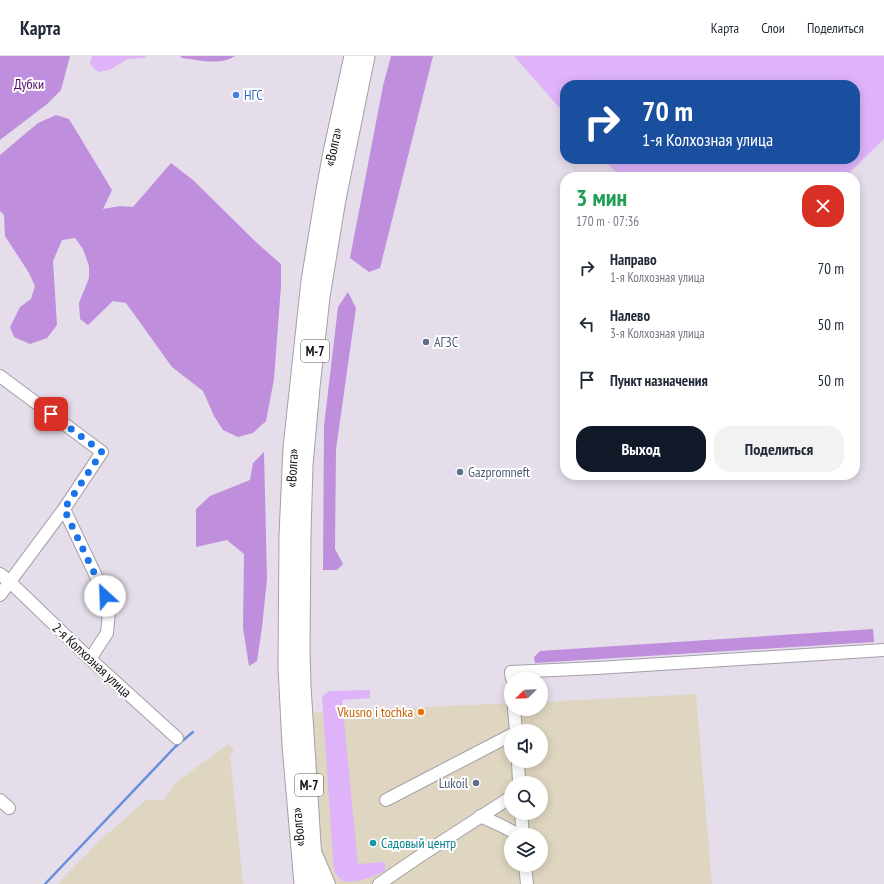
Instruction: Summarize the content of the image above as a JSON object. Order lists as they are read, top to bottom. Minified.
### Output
{"streets":{"highway":["«Волга»","М-7"],"street":["2-я Колхозная улица"]},"parks":["Дубки"],"places":["НГС","АГЗС","Gazpromneft","Vkusno i tochka","Lukoil","Садовый центр"],"north":"bottom left","page":{"header":"Карта","nav":["Карта","Слои","Поделиться"],"turn":["70 m","1-я Колхозная улица"],"heading":["3 мин","170 m · 07:36"],"list":[{"name":"Направо","note":"1-я Колхозная улица","value":"70 m"},{"name":"Налево","note":"3-я Колхозная улица","value":"50 m"},{"name":"Пункт назначения","value":"50 m"}],"buttons":["Выход","Поделиться"]}}
